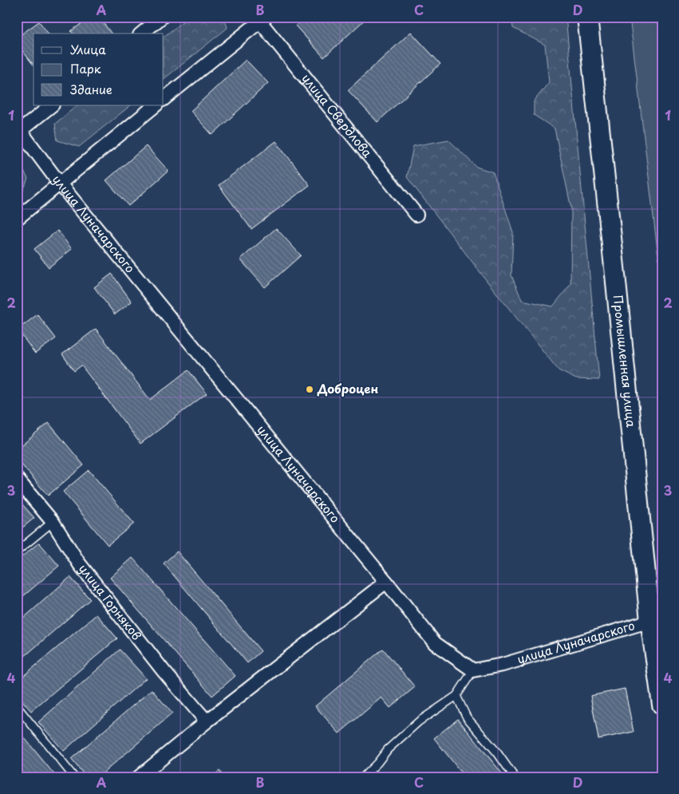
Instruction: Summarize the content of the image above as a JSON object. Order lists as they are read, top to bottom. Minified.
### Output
{"streets":{"main road":["Промышленная улица"],"street":["улица Свердлова","улица Луначарского","улица Горняков"]},"crossings":[["улица Луначарского","Промышленная улица"]],"places":["Доброцен"],"legend":["Улица","Парк","Здание"],"grid":{"columns":["A","B","C","D"],"rows":["1","2","3","4"]}}
